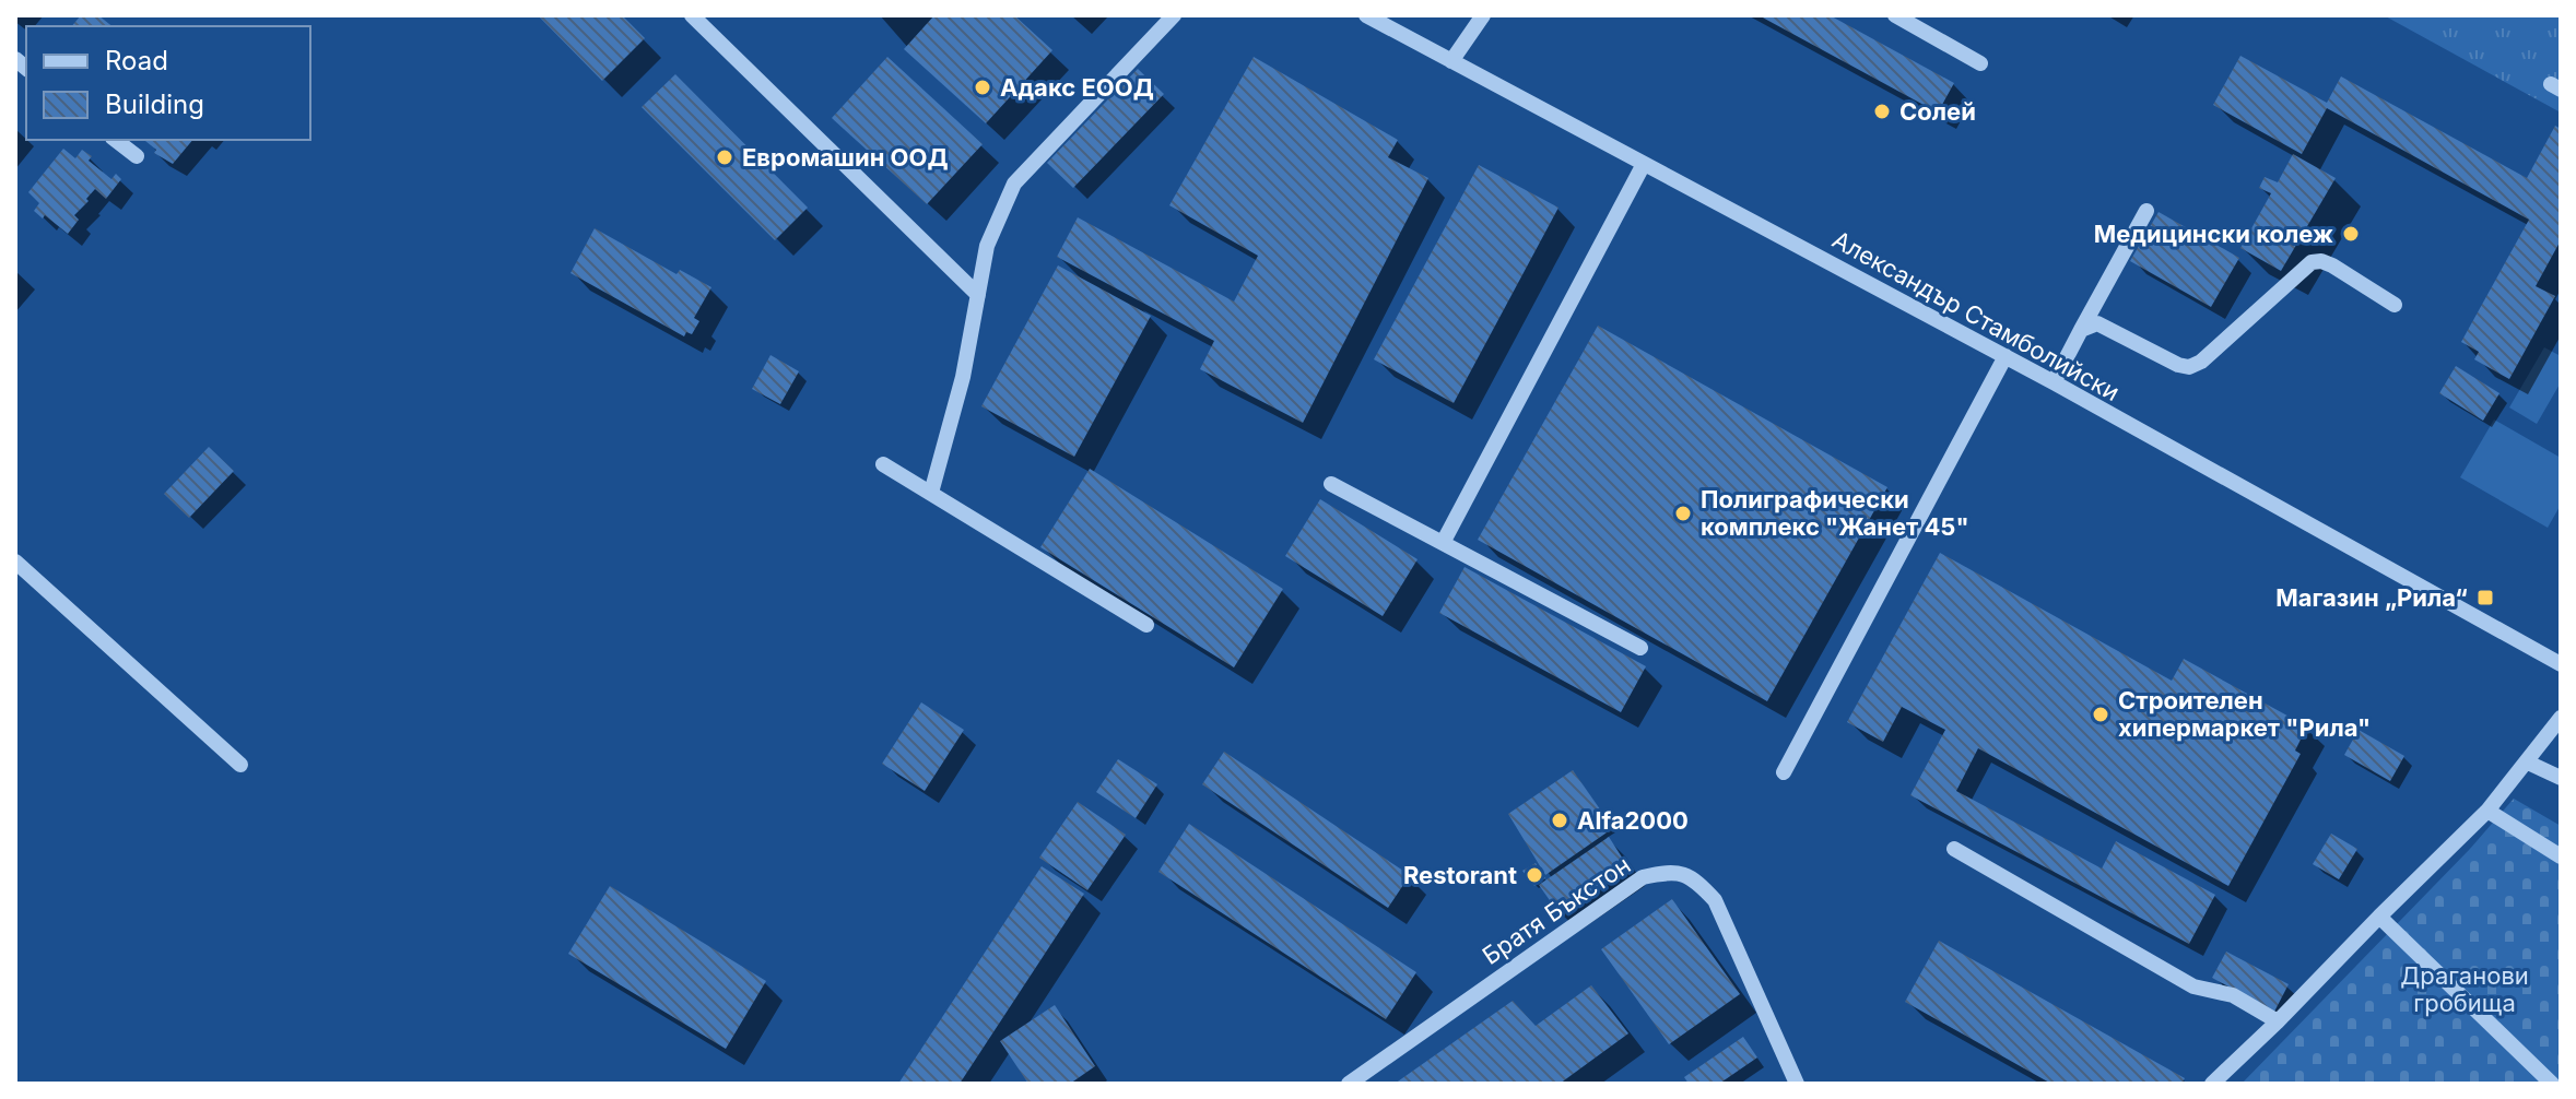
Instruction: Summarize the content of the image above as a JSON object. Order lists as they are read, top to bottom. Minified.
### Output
{"streets":{"street":["Александър Стамболийски","Братя Бъкстон"]},"parks":["Драганови гробища"],"places":{"other":["Адакс ЕООД","Солей","Евромашин ООД","Медицински колеж","Полиграфически комплекс \"Жанет 45\"","Строителен хипермаркет \"Рила\"","Alfa2000","Restorant"],"transit":["Магазин „Рила“"]},"legend":["Road","Building"]}
